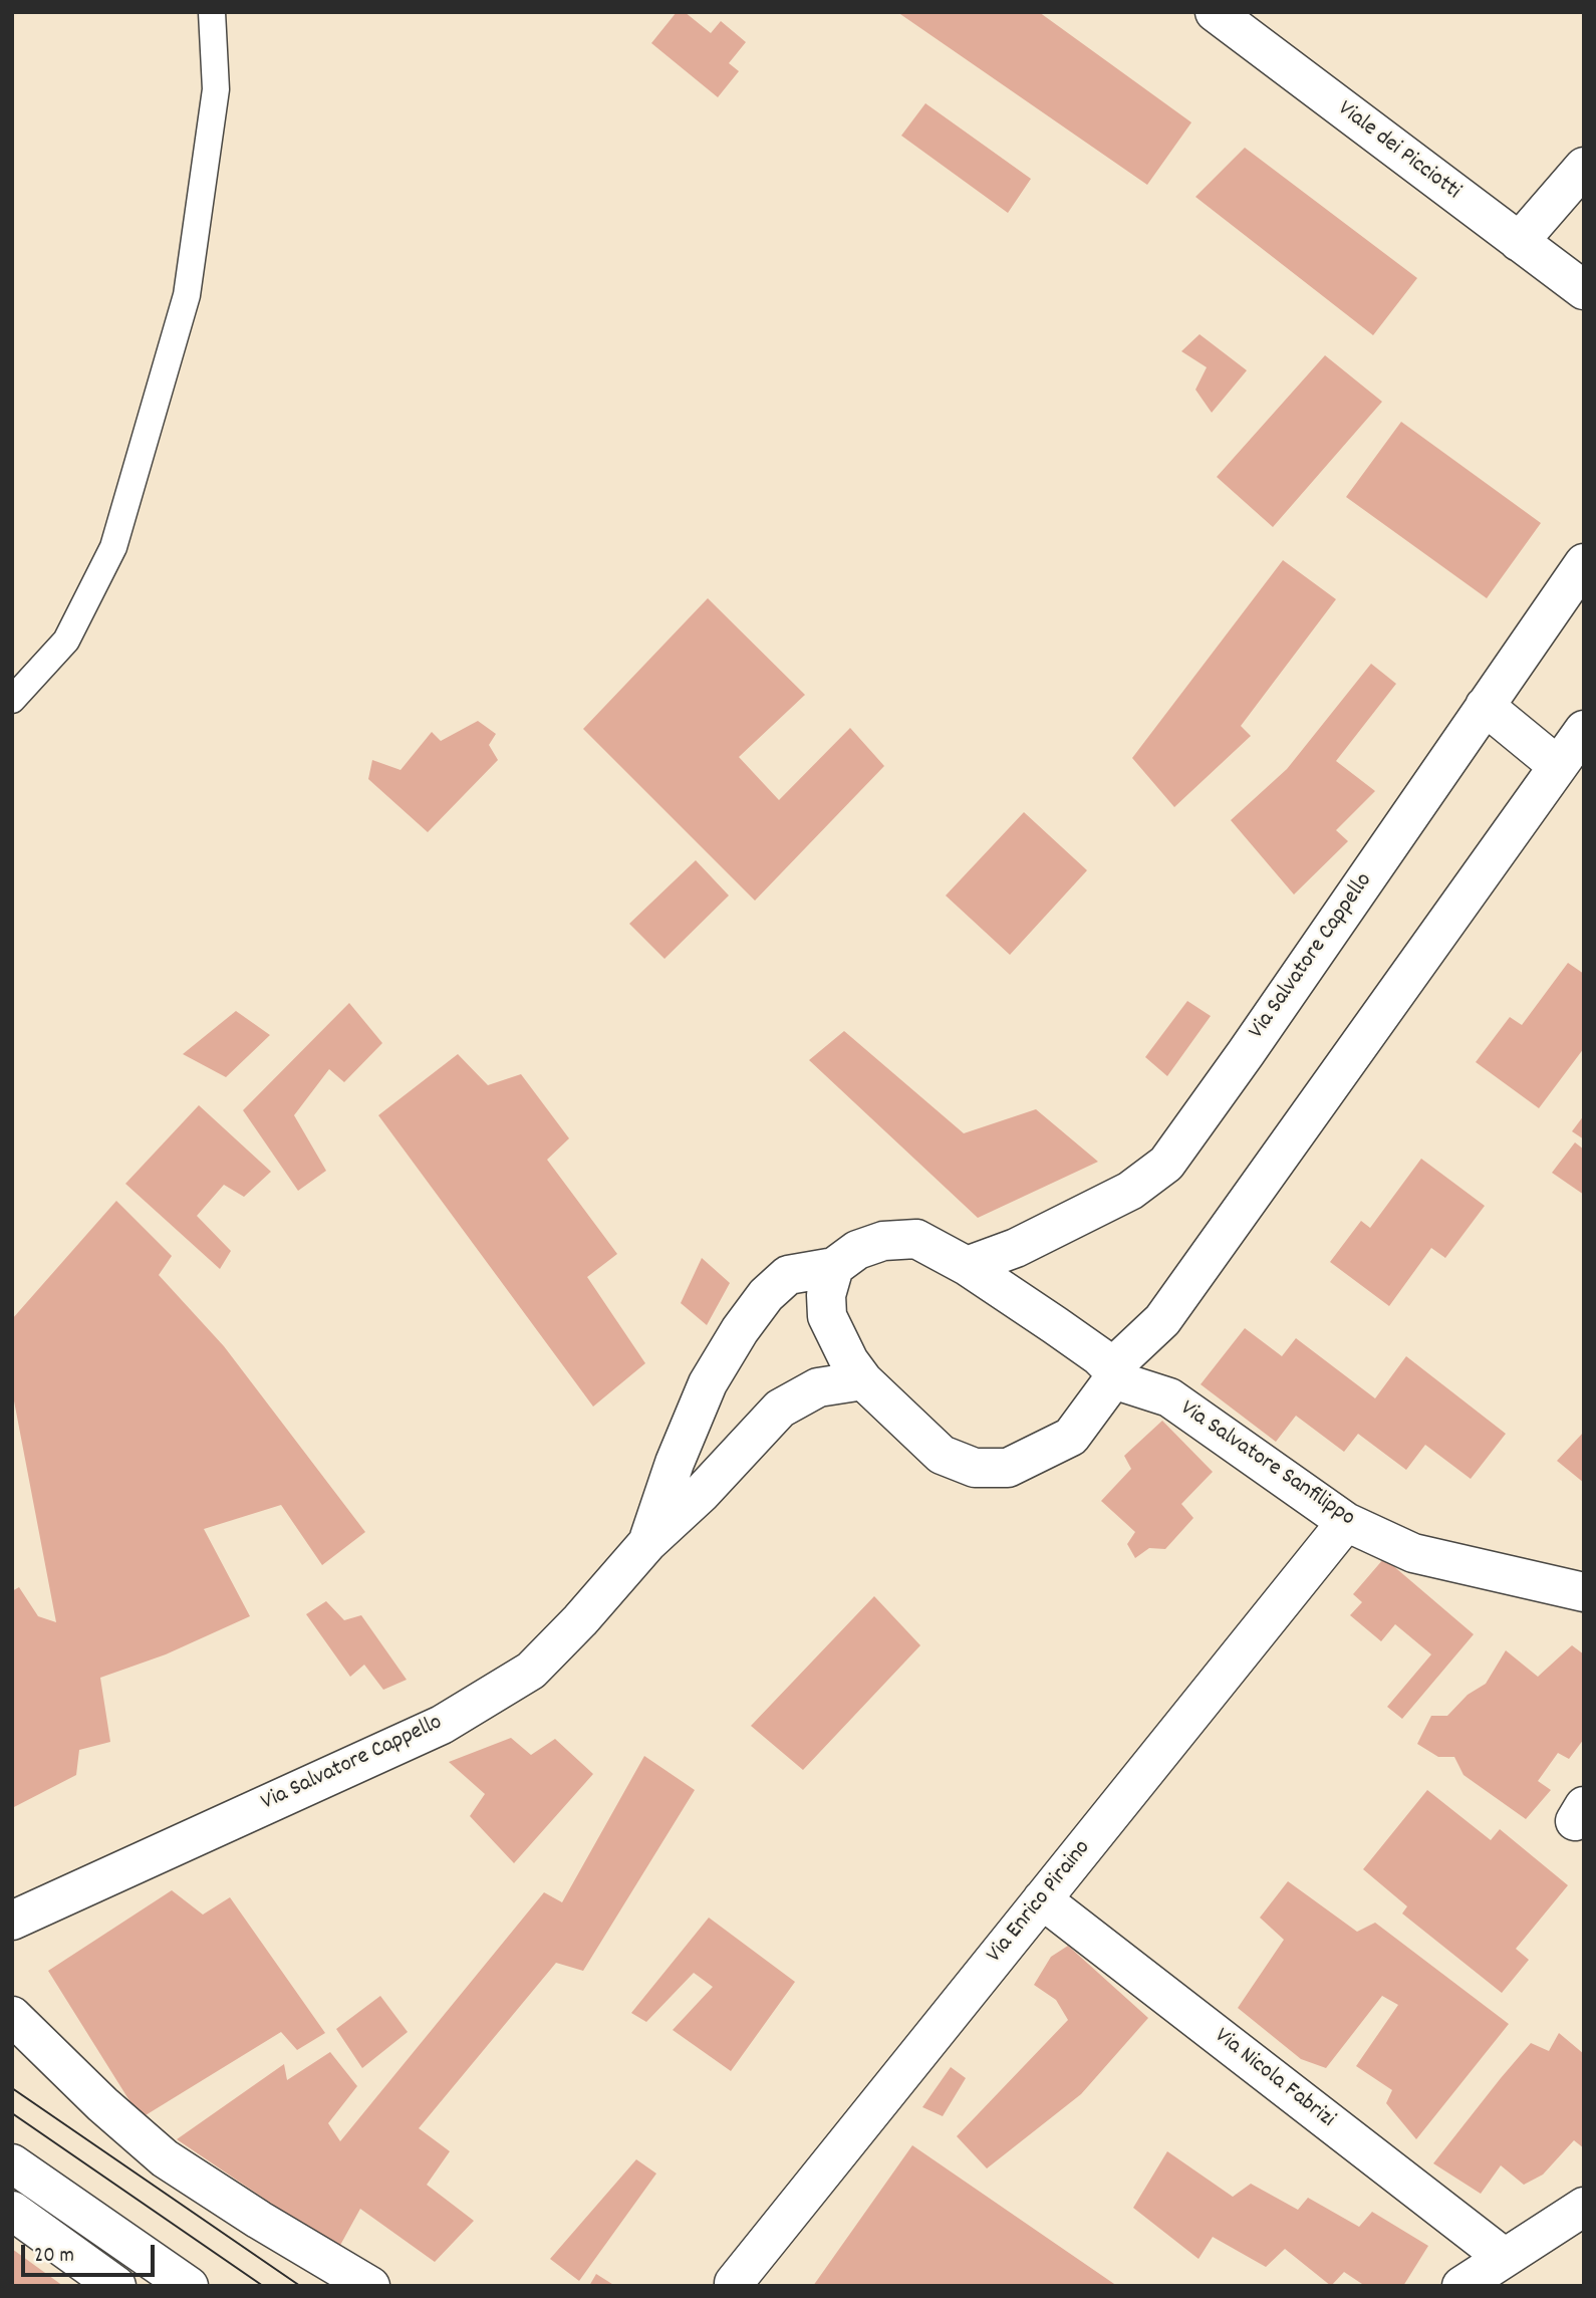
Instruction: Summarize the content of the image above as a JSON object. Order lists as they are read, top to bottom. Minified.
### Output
{"streets":{"street":["Viale dei Picciotti","Via Salvatore Cappello","Via Salvatore Sanfilippo","Via Enrico Piraino","Via Nicola Fabrizi"]},"crossings":[["Via Salvatore Sanfilippo","Via Enrico Piraino"],["Via Enrico Piraino","Via Nicola Fabrizi"]],"scale_bar":"20 m"}
